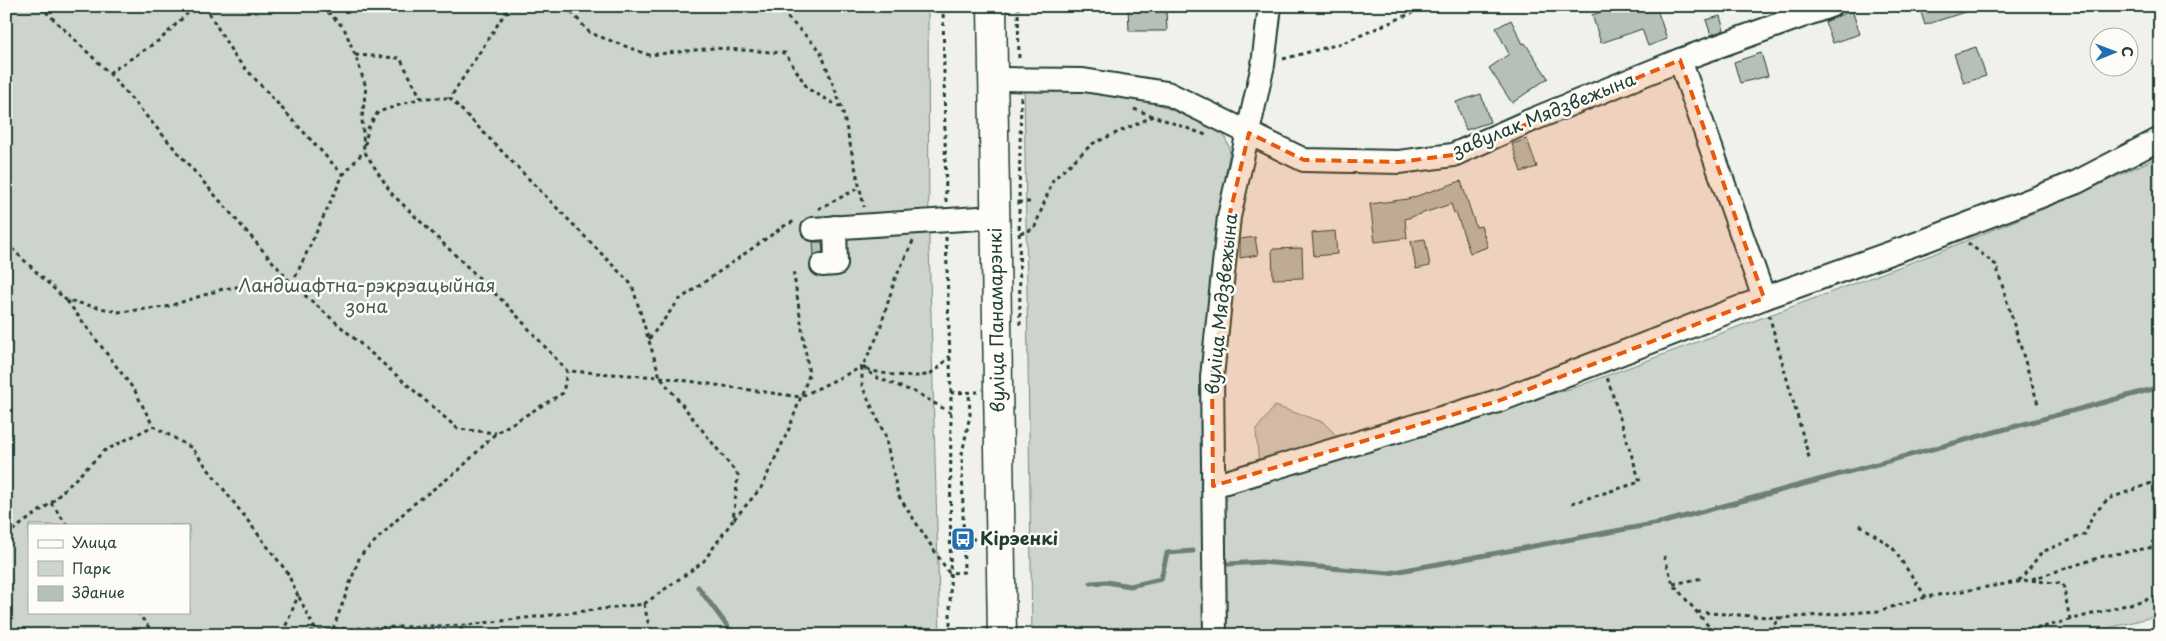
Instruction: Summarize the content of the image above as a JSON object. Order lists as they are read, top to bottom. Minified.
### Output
{"streets":{"main road":["вуліца Панамарэнкі"],"street":["завулак Мядзвежына","вуліца Мядзвежына"]},"crossings":[["завулак Мядзвежына","вуліца Мядзвежына"],["завулак Мядзвежына","вуліца Панамарэнкі"]],"parks":["Ландшафтна-рэкрэацыйная зона"],"places":{"bus stop":["Кірэенкі"]},"legend":["Улица","Парк","Здание"],"north":"right"}
